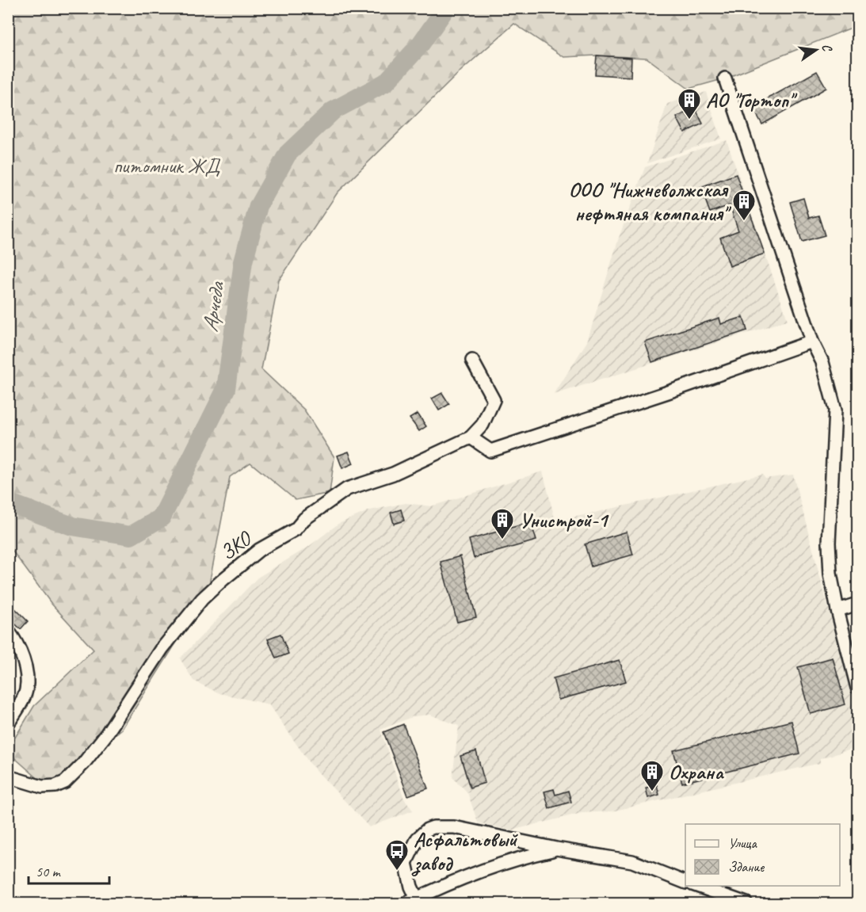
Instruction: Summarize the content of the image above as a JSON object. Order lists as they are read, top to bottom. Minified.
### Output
{"streets":{"street":["ЗКО"]},"water":["Арчеда"],"parks":["питомник ЖД"],"places":{"building":["АО \"Гортоп\"","ООО \"Нижневолжская нефтяная компания\"","Унистрой-1","Охрана"],"bus stop":["Асфальтовый завод"]},"legend":["Улица","Здание"],"scale_bar":"50 m","north":"right"}
